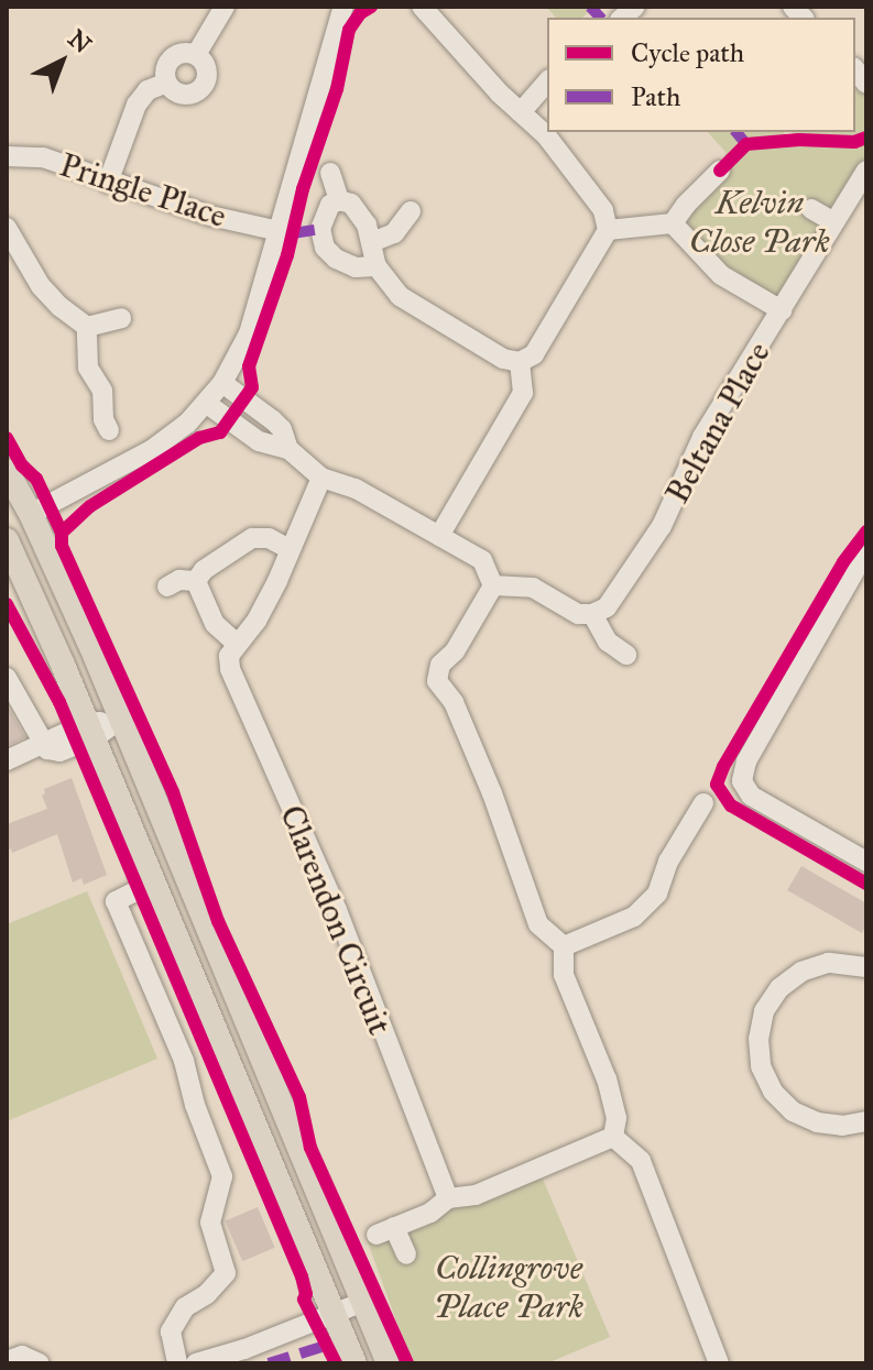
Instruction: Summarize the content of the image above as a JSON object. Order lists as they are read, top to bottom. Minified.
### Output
{"streets":{"street":["Pringle Place","Beltana Place","Clarendon Circuit"]},"parks":["Kelvin Close Park","Collingrove Place Park"],"legend":["Cycle path","Path"],"north":"top right"}
